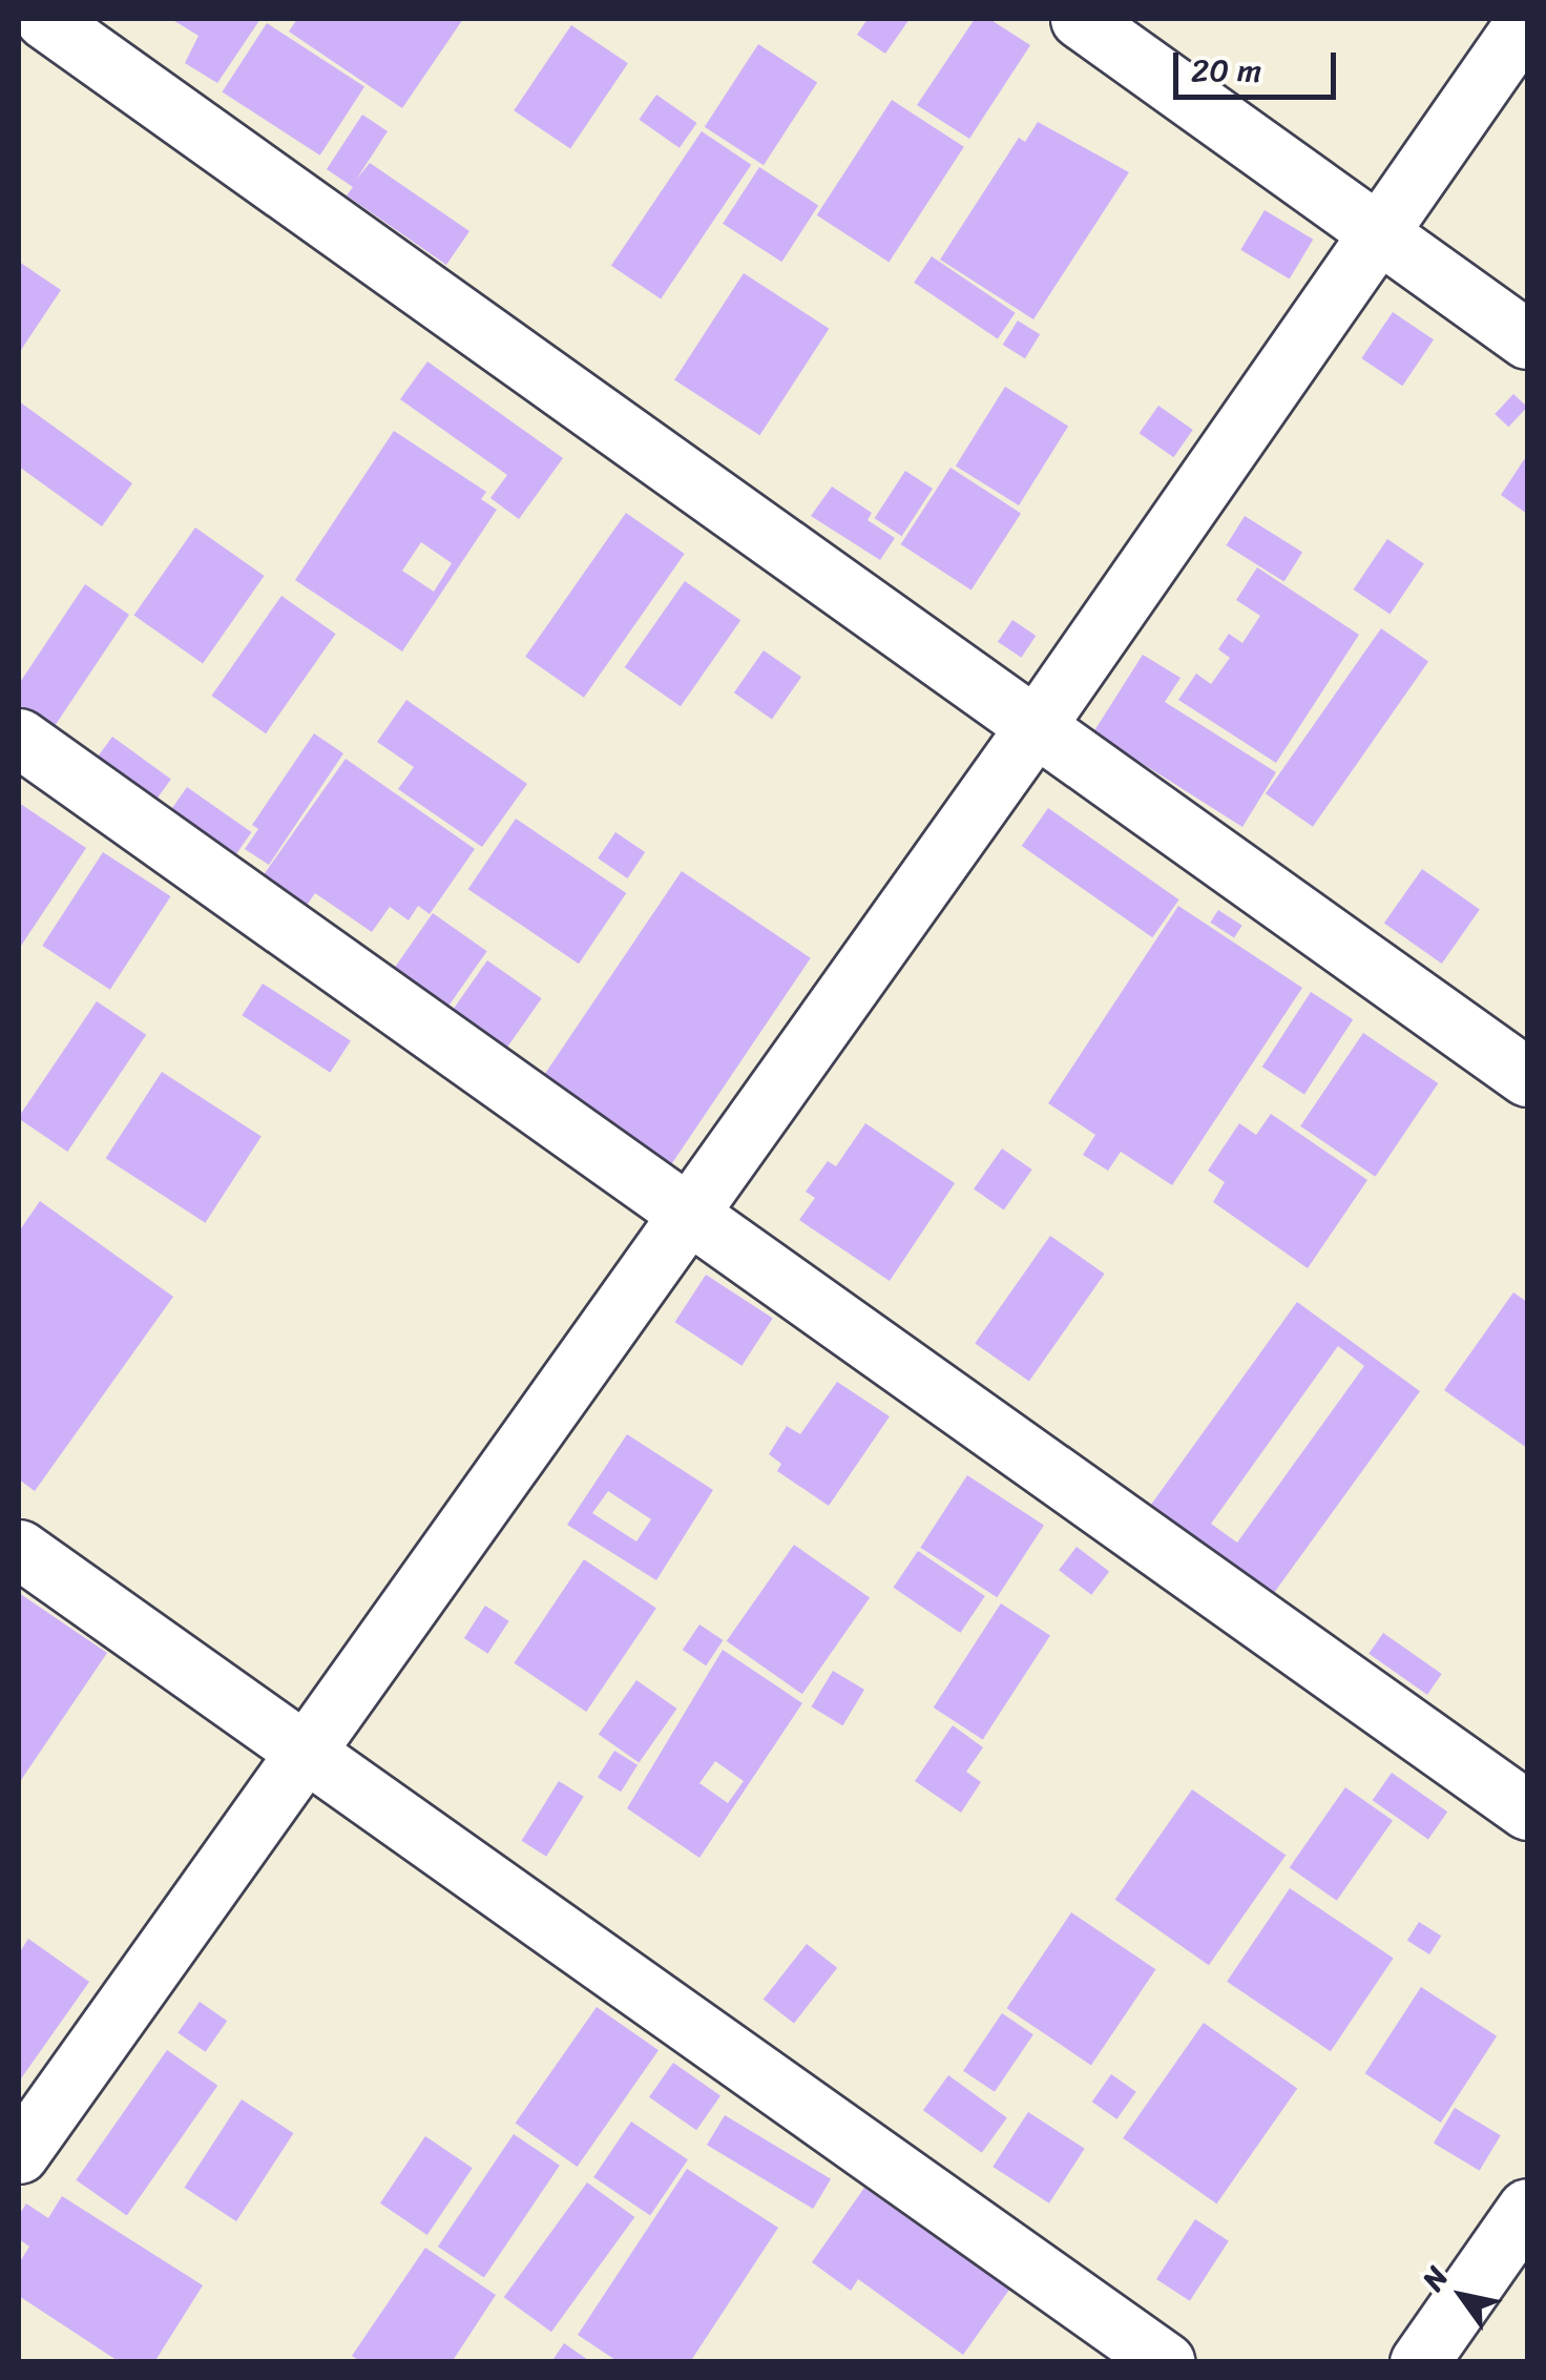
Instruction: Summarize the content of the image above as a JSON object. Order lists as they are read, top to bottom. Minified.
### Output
{"scale_bar":"20 m","north":"top left"}
